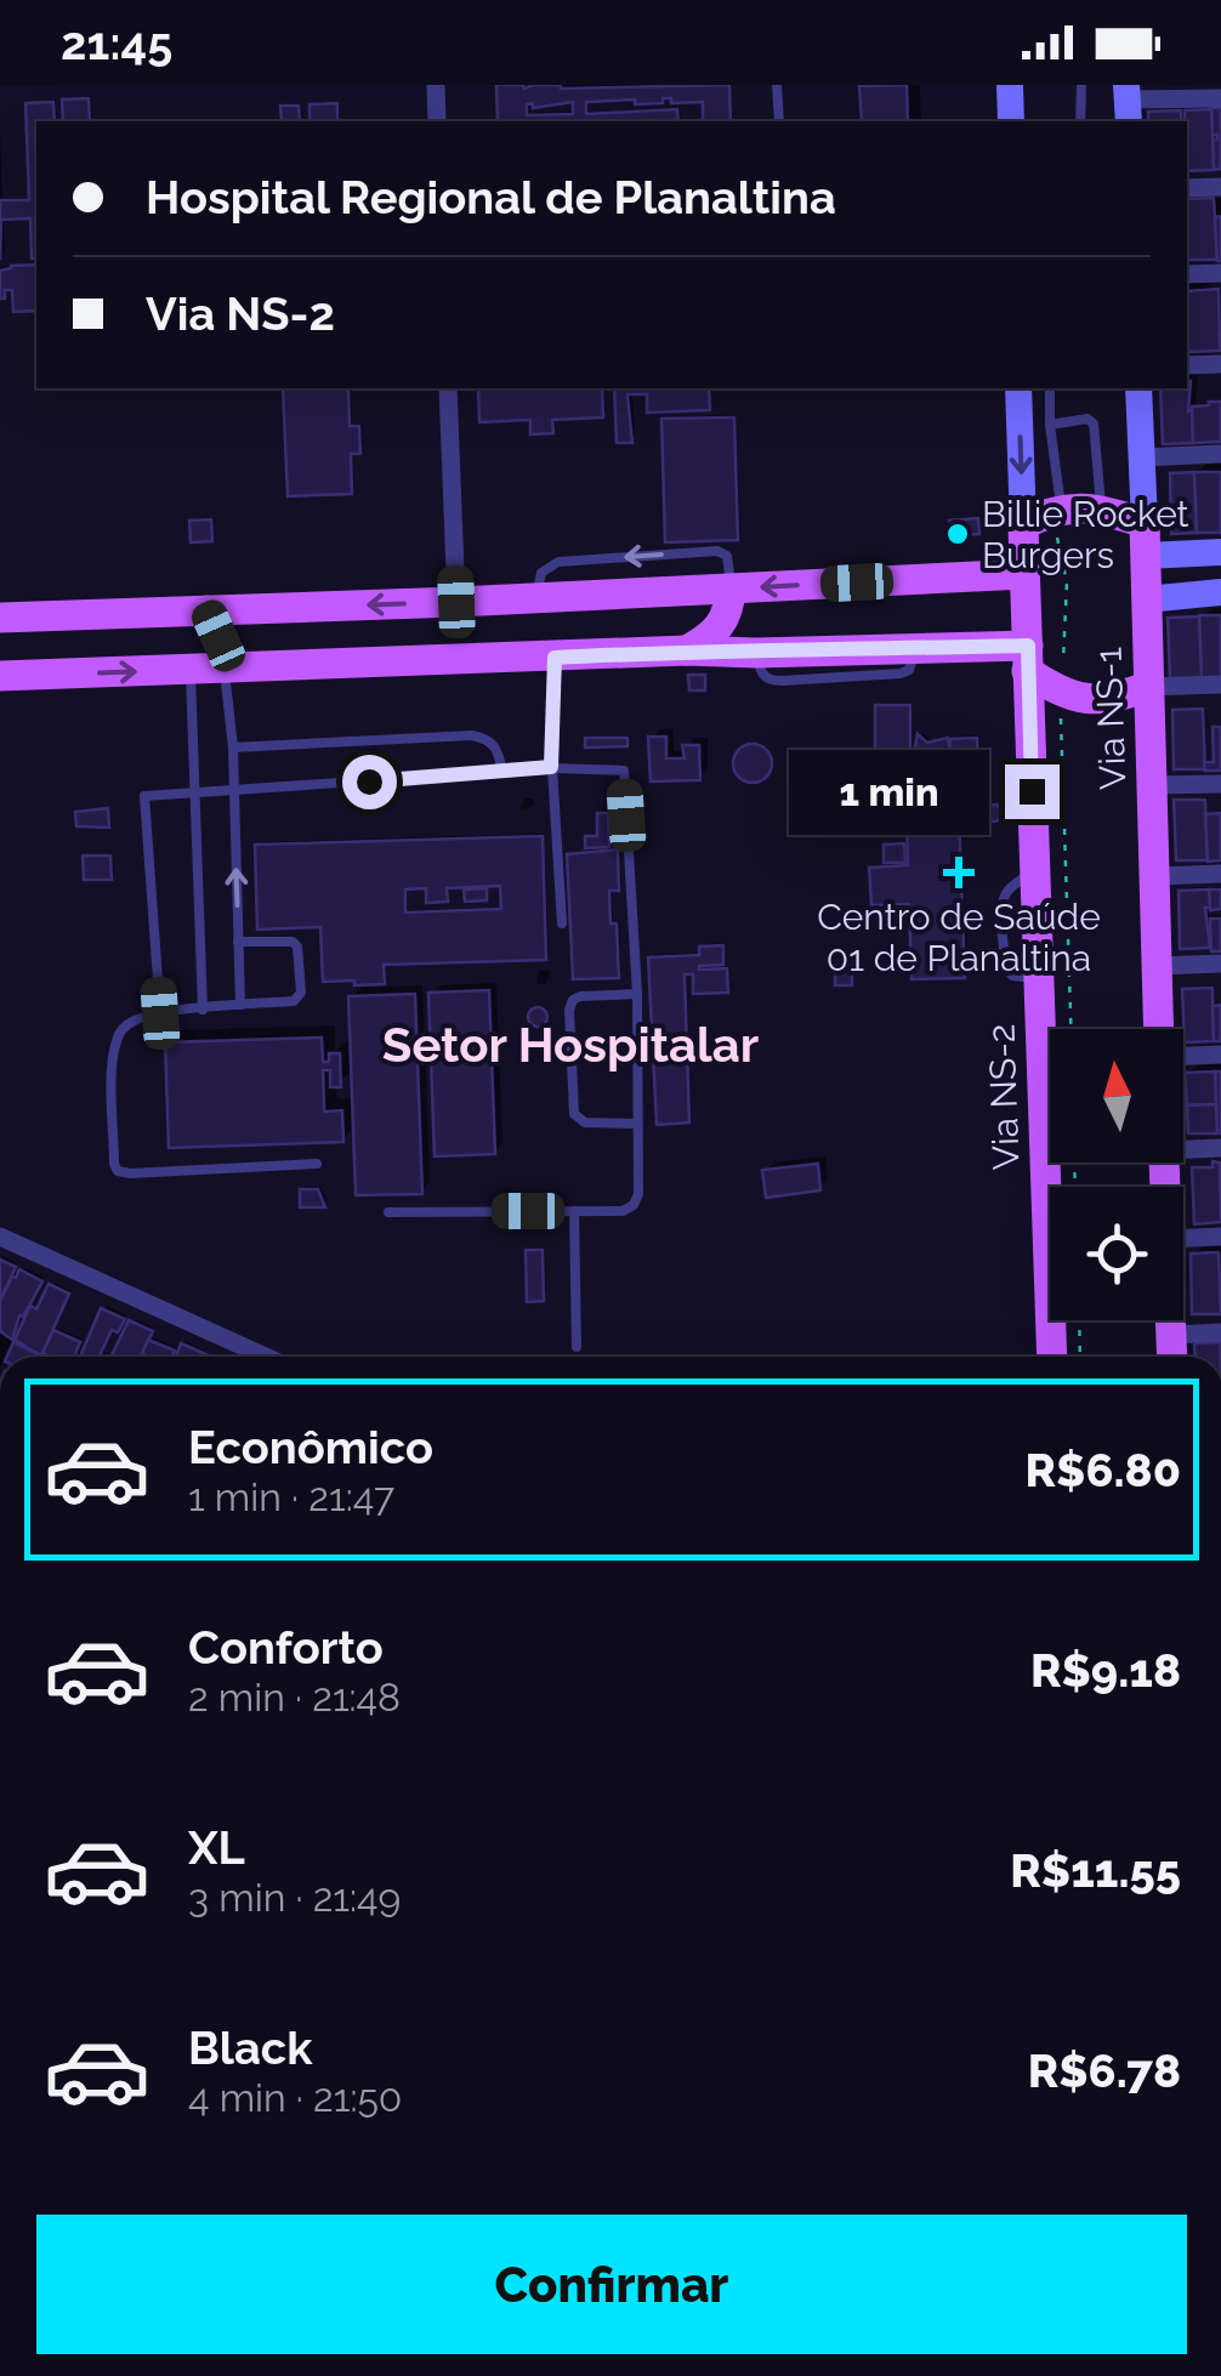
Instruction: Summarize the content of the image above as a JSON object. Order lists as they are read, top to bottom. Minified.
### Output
{"streets":{"main road":["Via NS-1","Via NS-2"]},"districts":["Setor Hospitalar"],"places":{"other":["Billie Rocket Burgers"],"health":["Centro de Saúde 01 de Planaltina"]},"north":"top","page":{"status":"21:45","banner":["Hospital Regional de Planaltina","Via NS-2"],"bubble":"1 min","list":[{"name":"Econômico","note":"1 min · 21:47","value":"R$6.80"},{"name":"Conforto","note":"2 min · 21:48","value":"R$9.18"},{"name":"XL","note":"3 min · 21:49","value":"R$11.55"},{"name":"Black","note":"4 min · 21:50","value":"R$6.78"}],"buttons":"Confirmar"}}
